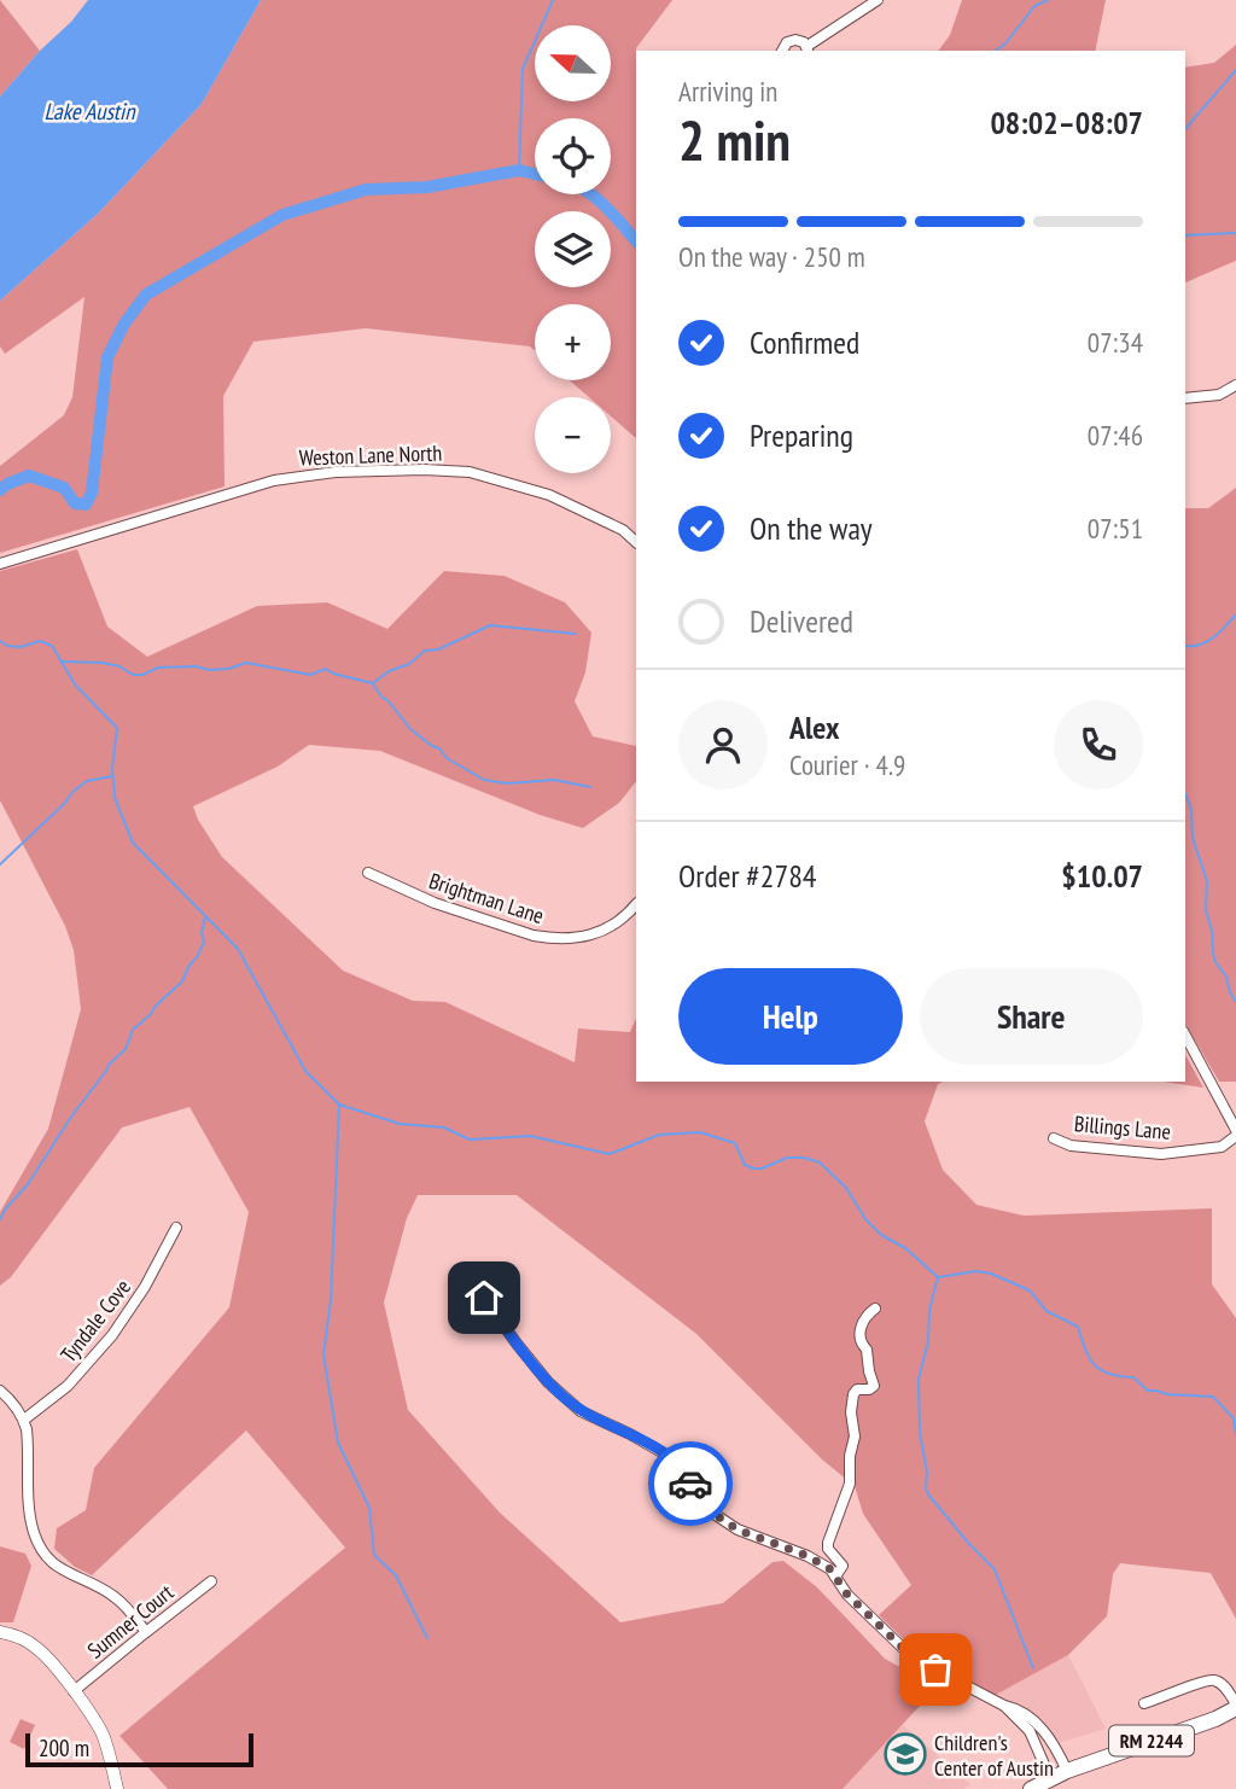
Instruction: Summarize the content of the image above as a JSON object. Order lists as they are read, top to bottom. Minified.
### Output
{"streets":{"main road":["RM 2244"],"street":["Weston Lane North","Brightman Lane","Billings Lane","Tyndale Cove","Sumner Court"]},"water":["Lake Austin"],"places":{"school or university":["Children's Center of Austin"]},"scale_bar":"200 m","north":"left","page":{"map_buttons":["+","−"],"heading":["2 min","Arriving in","08:02–08:07"],"panel":["Alex","Courier · 4.9","Order #2784","$10.07"],"bar":"On the way · 250 m","list":[["Confirmed","07:34"],["Preparing","07:46"],["On the way","07:51"],"Delivered"],"buttons":["Help","Share"],"scale":"200 m"}}
